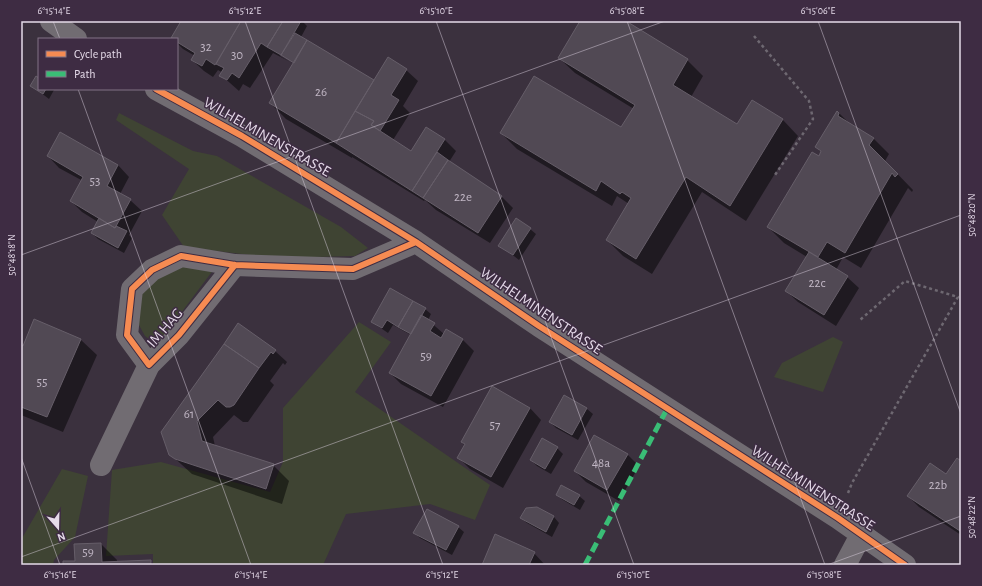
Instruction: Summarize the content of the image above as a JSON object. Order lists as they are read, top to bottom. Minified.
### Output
{"streets":{"street":["WILHELMINENSTRASSE","IM HAG"]},"crossings":[["WILHELMINENSTRASSE","IM HAG"]],"house_numbers":["32","30","26","53","22e","22c","59","55","61","57","48a","22b","59"],"legend":["Cycle path","Path"],"north":"bottom","coordinates":["6°15'14\"E","6°15'12\"E","6°15'10\"E","6°15'08\"E","6°15'06\"E","50°48'20\"N","50°48'18\"N","50°48'22\"N","6°15'16\"E"]}
